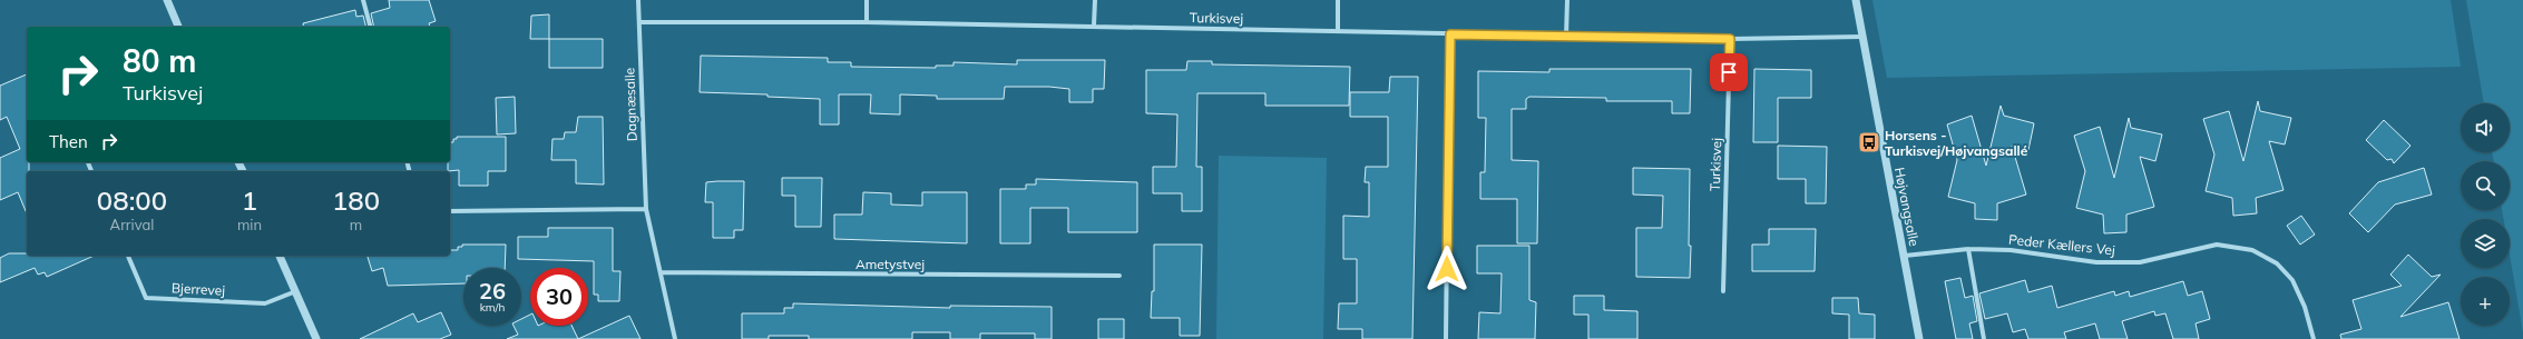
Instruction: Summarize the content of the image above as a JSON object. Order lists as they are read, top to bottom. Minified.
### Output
{"streets":{"street":["Turkisvej","Dagnæsalle","Højvangsalle","Peder Kællers Vej","Ametystvej","Bjerrevej"]},"crossings":[["Turkisvej","Dagnæsalle"],["Turkisvej","Højvangsalle"],["Dagnæsalle","Ametystvej"],["Højvangsalle","Peder Kællers Vej"]],"places":{"bus stop":["Horsens - Turkisvej/Højvangsallé"]},"page":{"turn":["80 m","Turkisvej"],"map_buttons":"+","then":"Then","eta":["08:00","Arrival","1","min","180","m"],"speed":"26 km/h","limit":"30"}}
